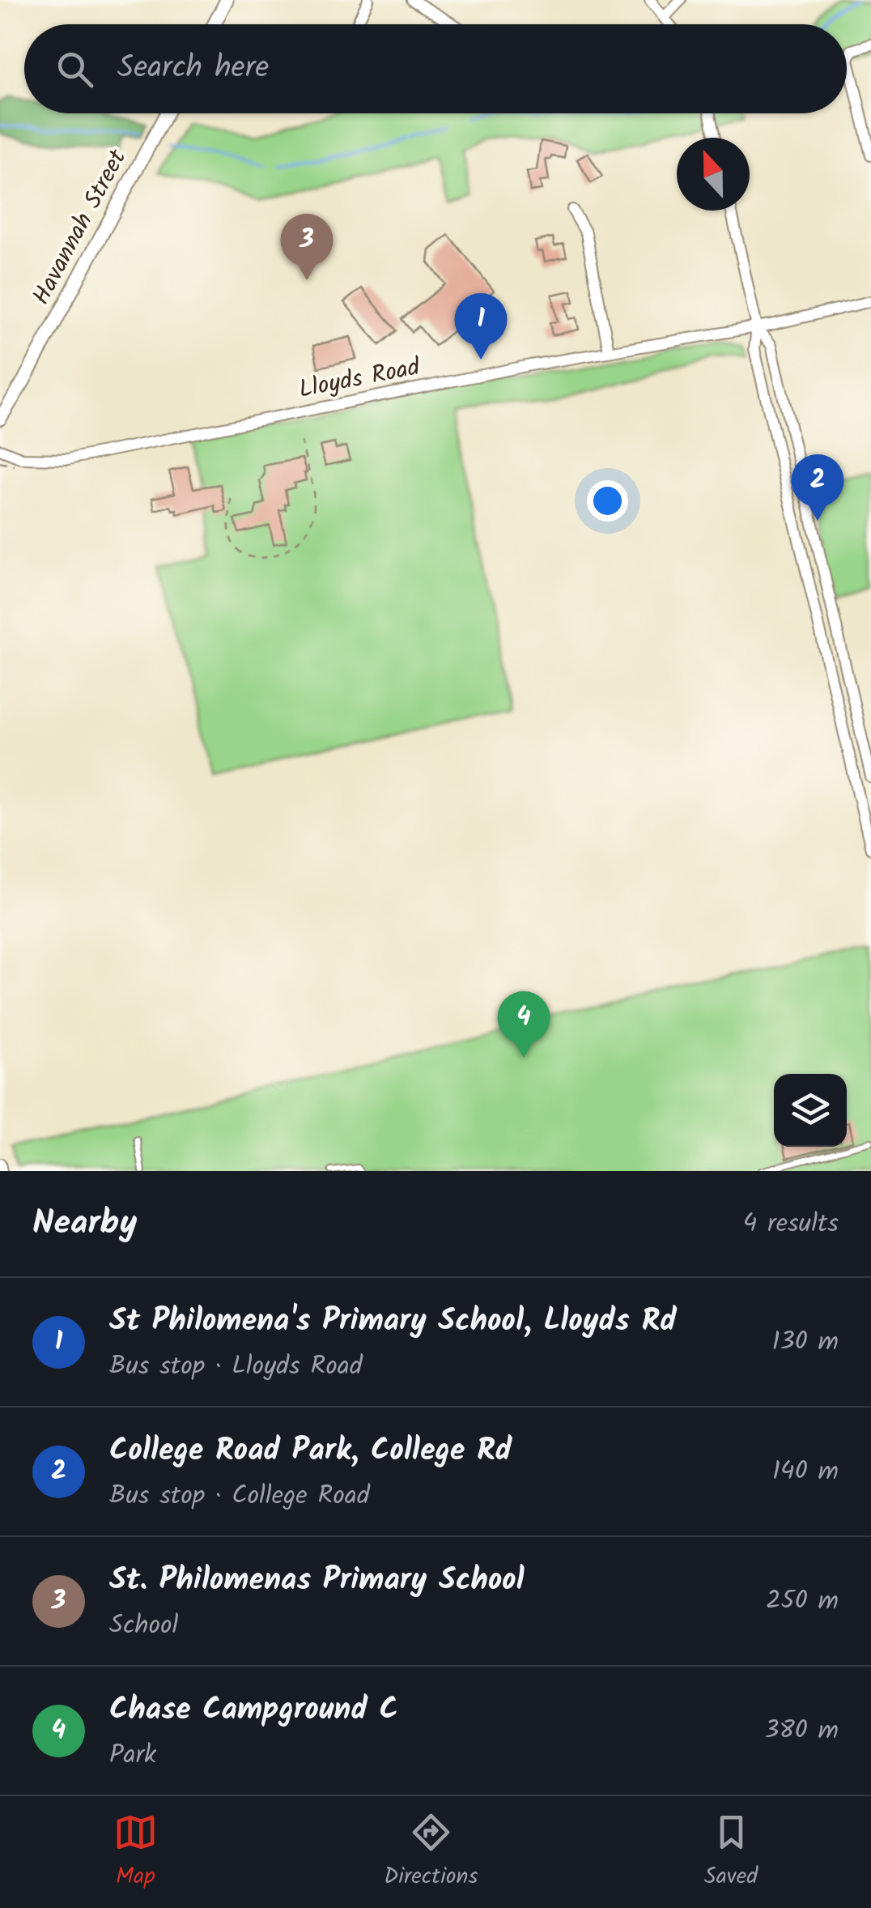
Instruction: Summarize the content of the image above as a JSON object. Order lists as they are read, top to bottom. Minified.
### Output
{"streets":{"street":["Havannah Street","Lloyds Road"]},"north":"top","page":{"search":"Search here","pins":["3","1","2","4"],"heading":["Nearby","4 results"],"list":[{"mark":"1","name":"St Philomena's Primary School, Lloyds Rd","note":"Bus stop · Lloyds Road","value":"130 m"},{"mark":"2","name":"College Road Park, College Rd","note":"Bus stop · College Road","value":"140 m"},{"mark":"3","name":"St. Philomenas Primary School","note":"School","value":"250 m"},{"mark":"4","name":"Chase Campground C","note":"Park","value":"380 m"}],"nav":["Map","Directions","Saved"]}}
